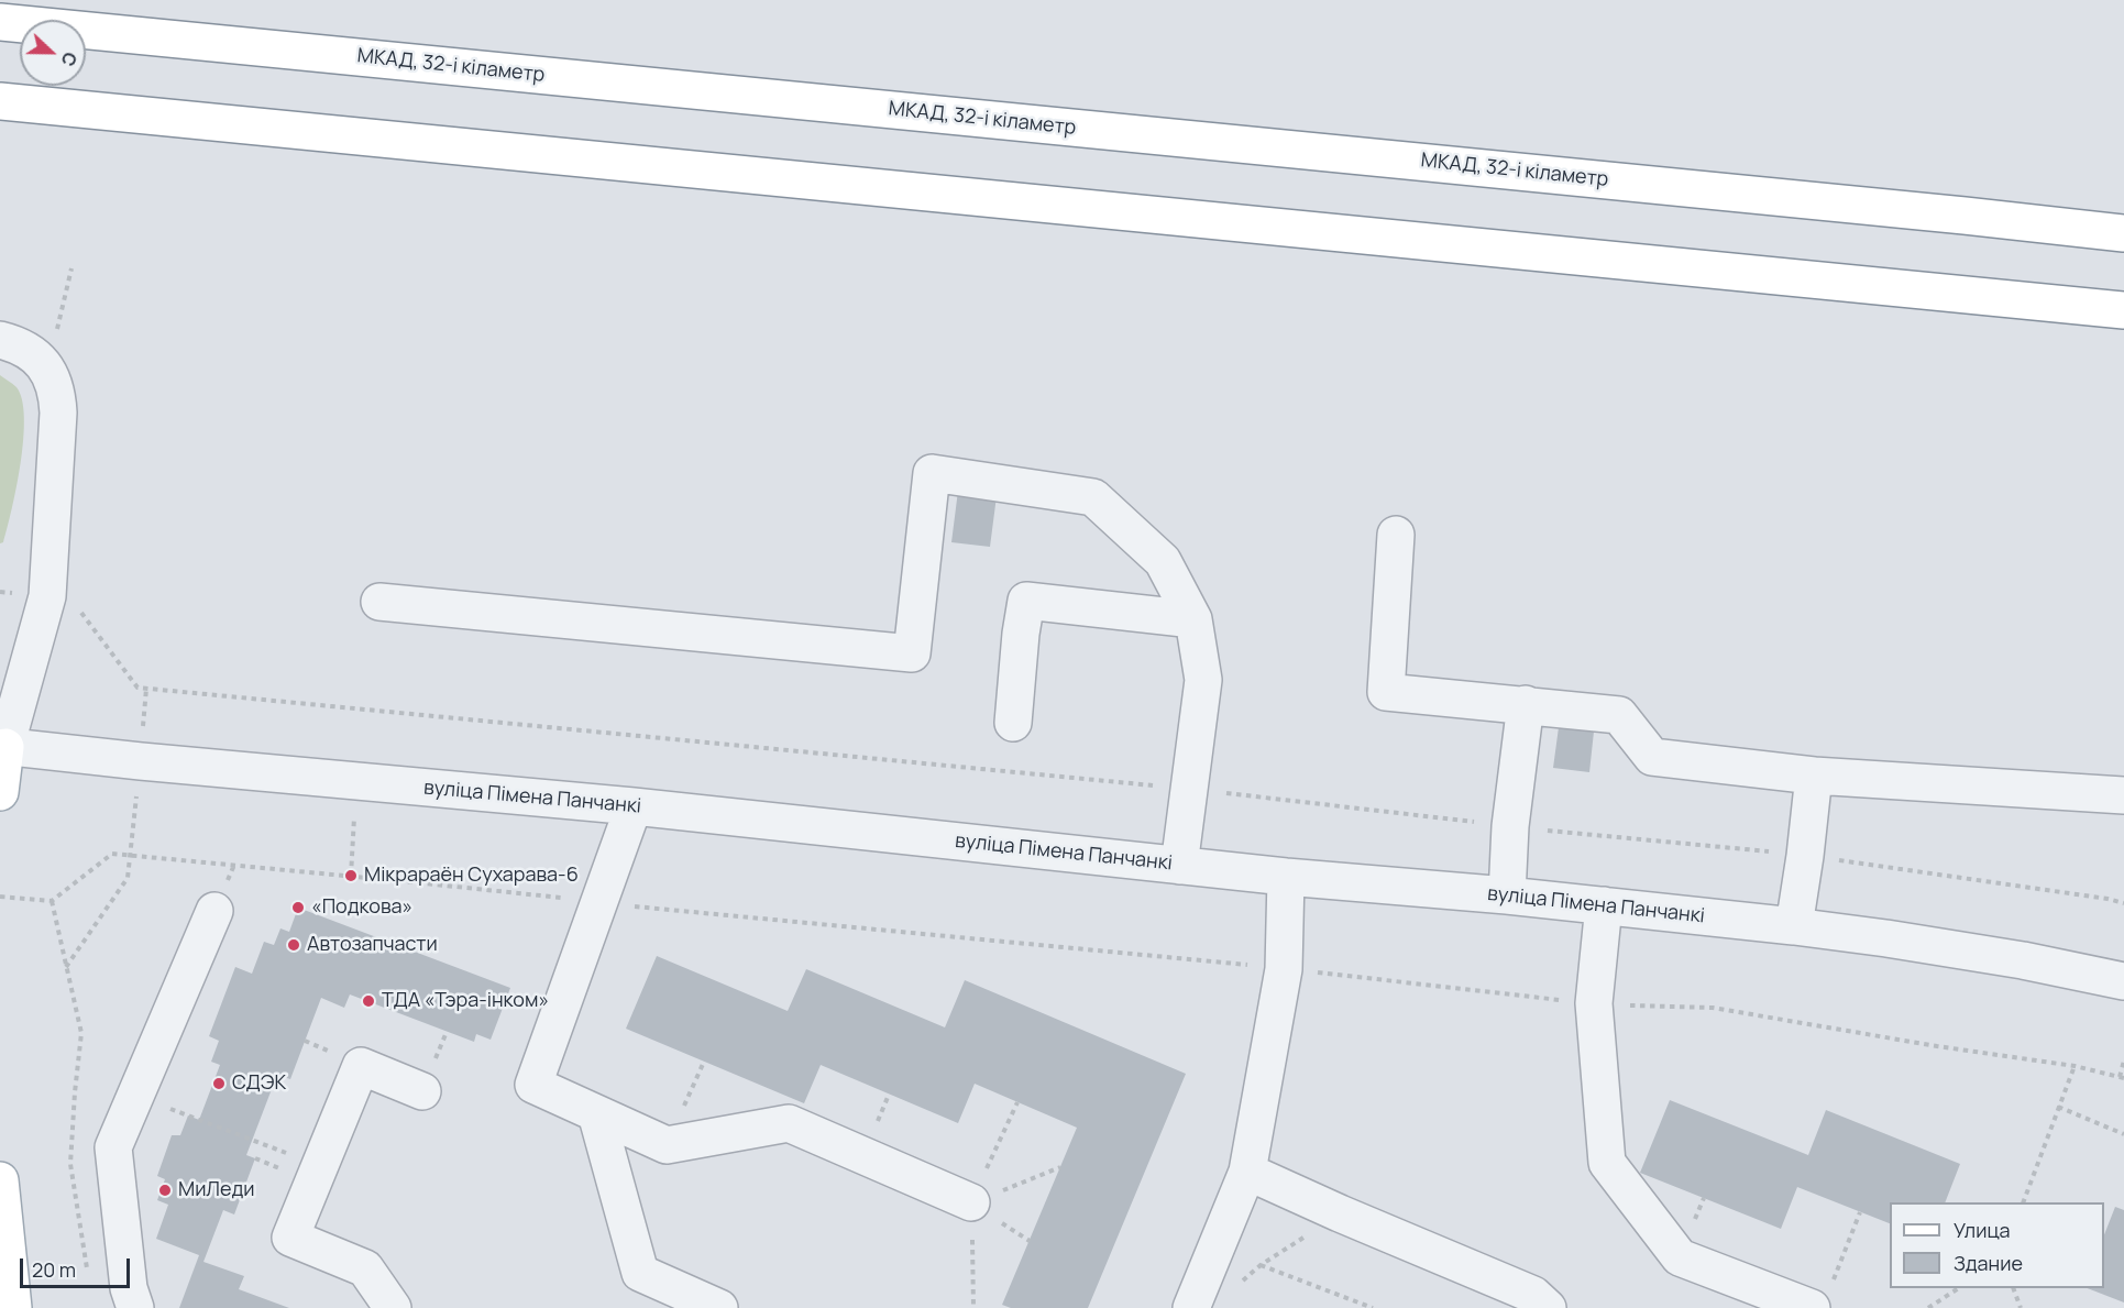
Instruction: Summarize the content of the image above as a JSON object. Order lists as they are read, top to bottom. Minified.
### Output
{"streets":{"main road":["МКАД, 32-і кіламетр"],"street":["вуліца Пімена Панчанкі"]},"places":["Мікрараён Сухарава-6","«Подкова»","Автозапчасти","ТДА «Тэра-інком»","СДЭК","МиЛеди"],"legend":["Улица","Здание"],"scale_bar":"20 m","north":"right"}
